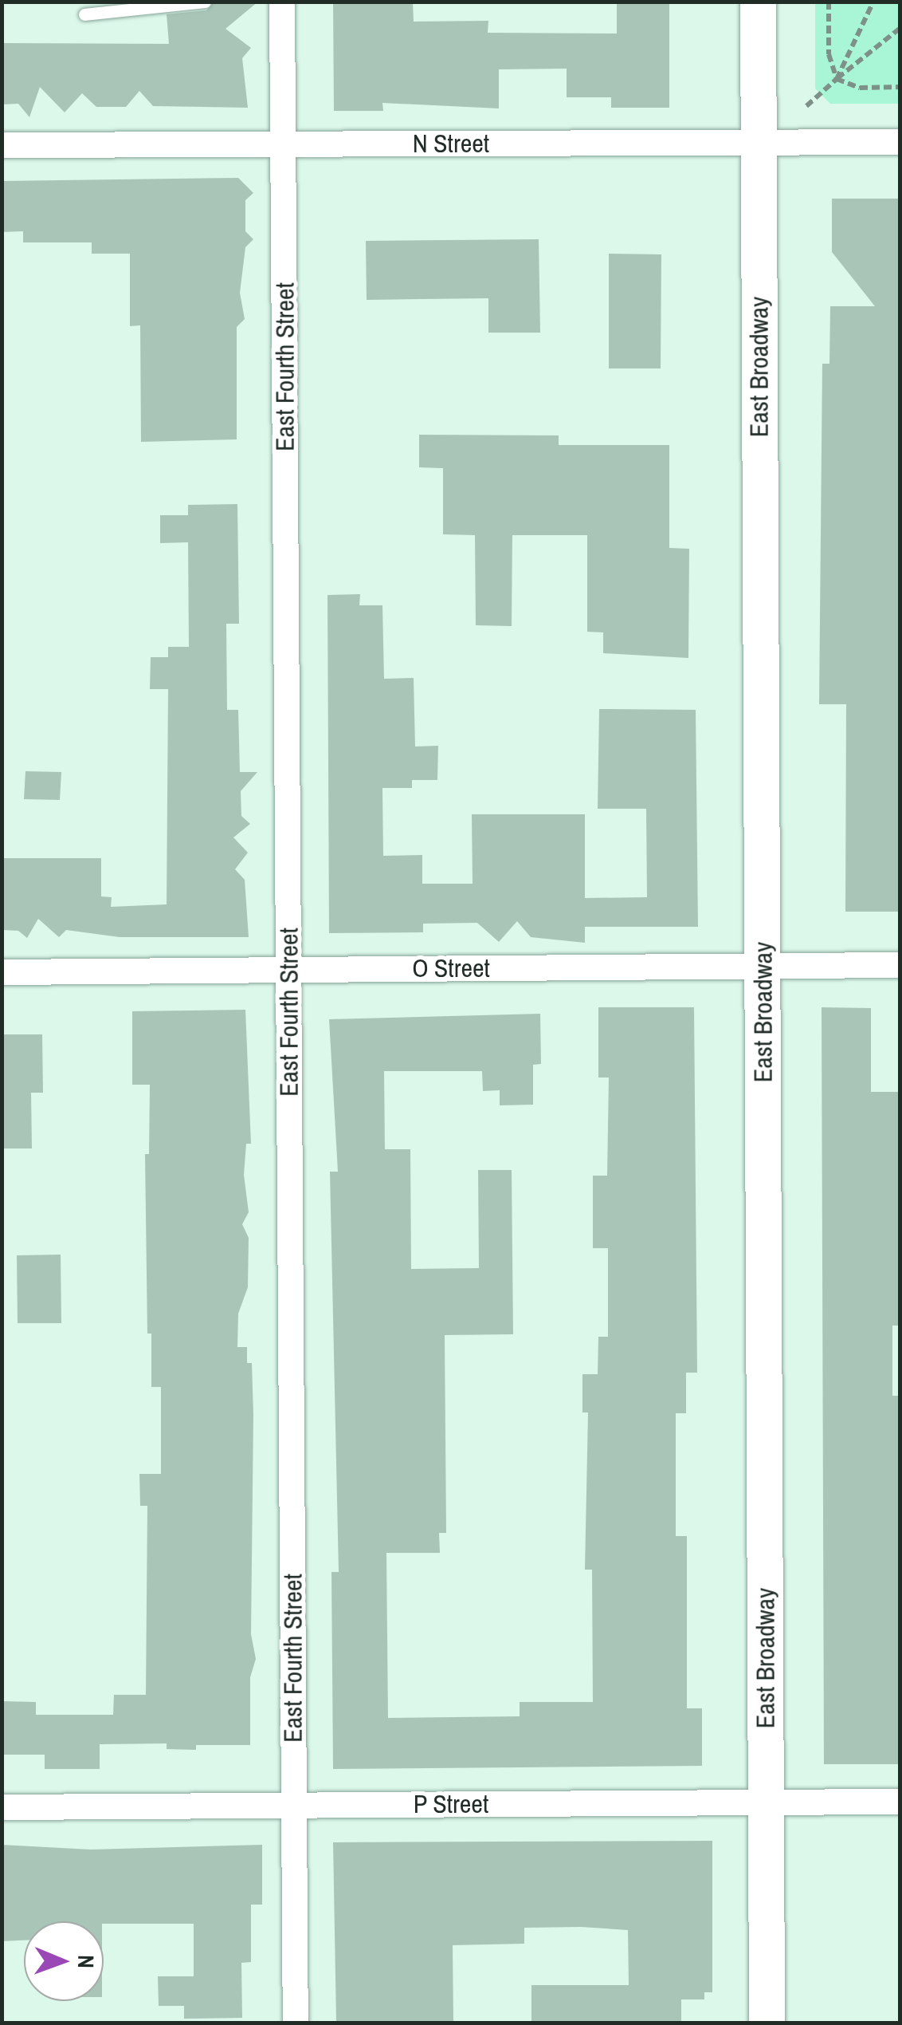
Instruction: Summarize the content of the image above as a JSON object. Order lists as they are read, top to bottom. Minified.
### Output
{"streets":{"main road":["East Broadway"],"street":["N Street","East Fourth Street","O Street","P Street"]},"crossings":[["N Street","East Fourth Street"],["N Street","East Broadway"],["East Fourth Street","O Street"],["East Fourth Street","P Street"],["East Broadway","O Street"],["East Broadway","P Street"]],"north":"right"}
